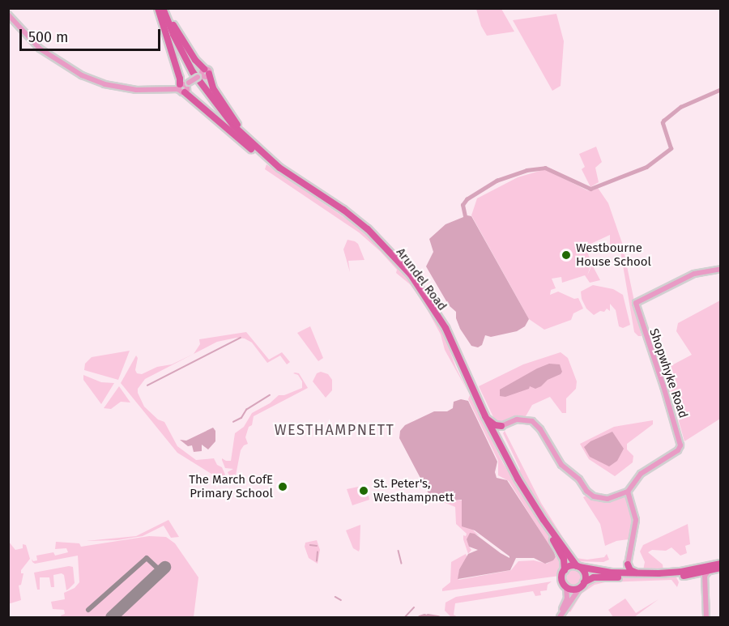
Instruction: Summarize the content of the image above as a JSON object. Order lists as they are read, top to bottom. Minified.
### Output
{"streets":{"highway":["Arundel Road"],"main road":["Shopwhyke Road"]},"districts":["WESTHAMPNETT"],"places":["Westbourne House School","The March CofE Primary School","St. Peter's, Westhampnett"],"scale_bar":"500 m"}
